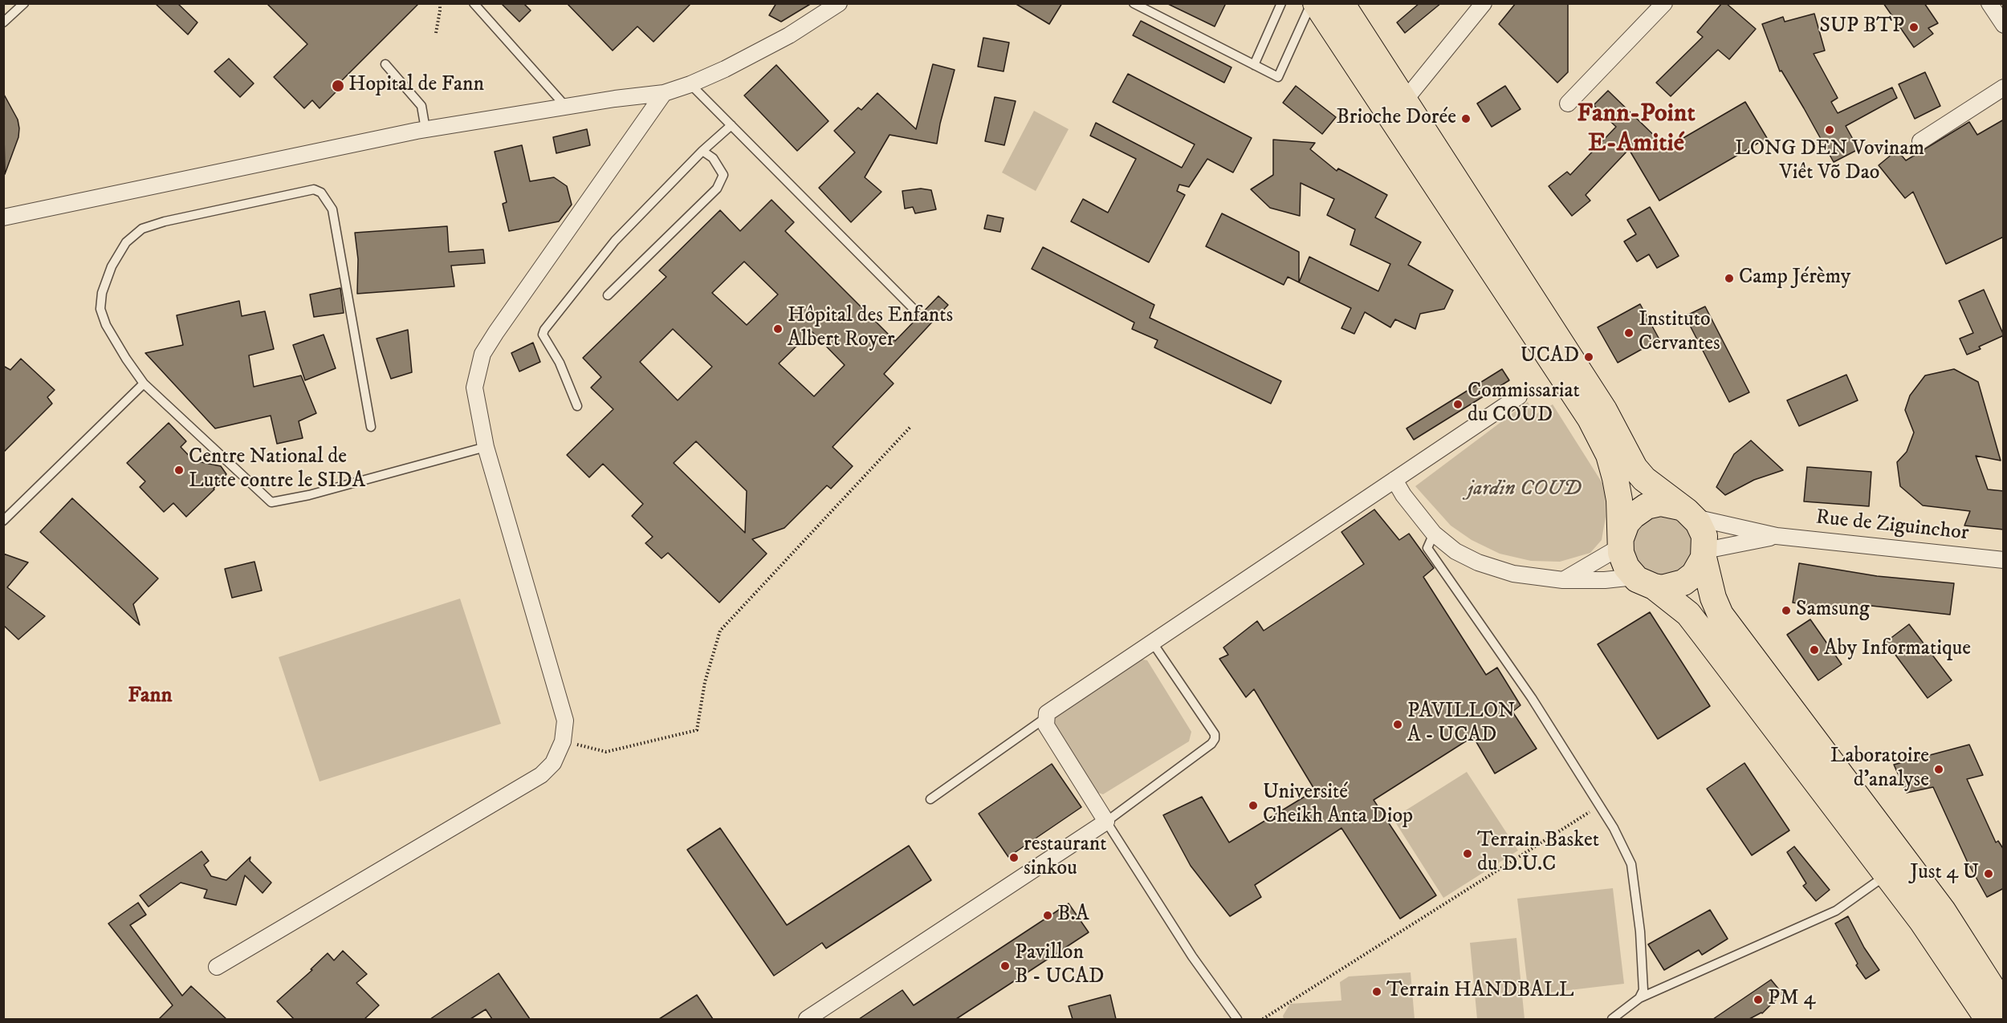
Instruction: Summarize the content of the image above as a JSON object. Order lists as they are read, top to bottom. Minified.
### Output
{"streets":{"street":["Rue de Ziguinchor"]},"districts":["Fann-Point E-Amitié","Fann"],"parks":["jardin COUD"],"places":["SUP BTP","Hopital de Fann","Brioche Dorée","LONG DEN Vovinam Viêt Võ Dao","Camp Jérèmy","Hôpital des Enfants Albert Royer","Instituto Cervantes","UCAD","Commissariat du COUD","Centre National de Lutte contre le SIDA","Samsung","Aby Informatique","PAVILLON A - UCAD","Laboratoire d'analyse","Université Cheikh Anta Diop","Terrain Basket du D.U.C","restaurant sinkou","Just 4 U","B.A","Pavillon B - UCAD","Terrain HANDBALL","PM 4"]}
